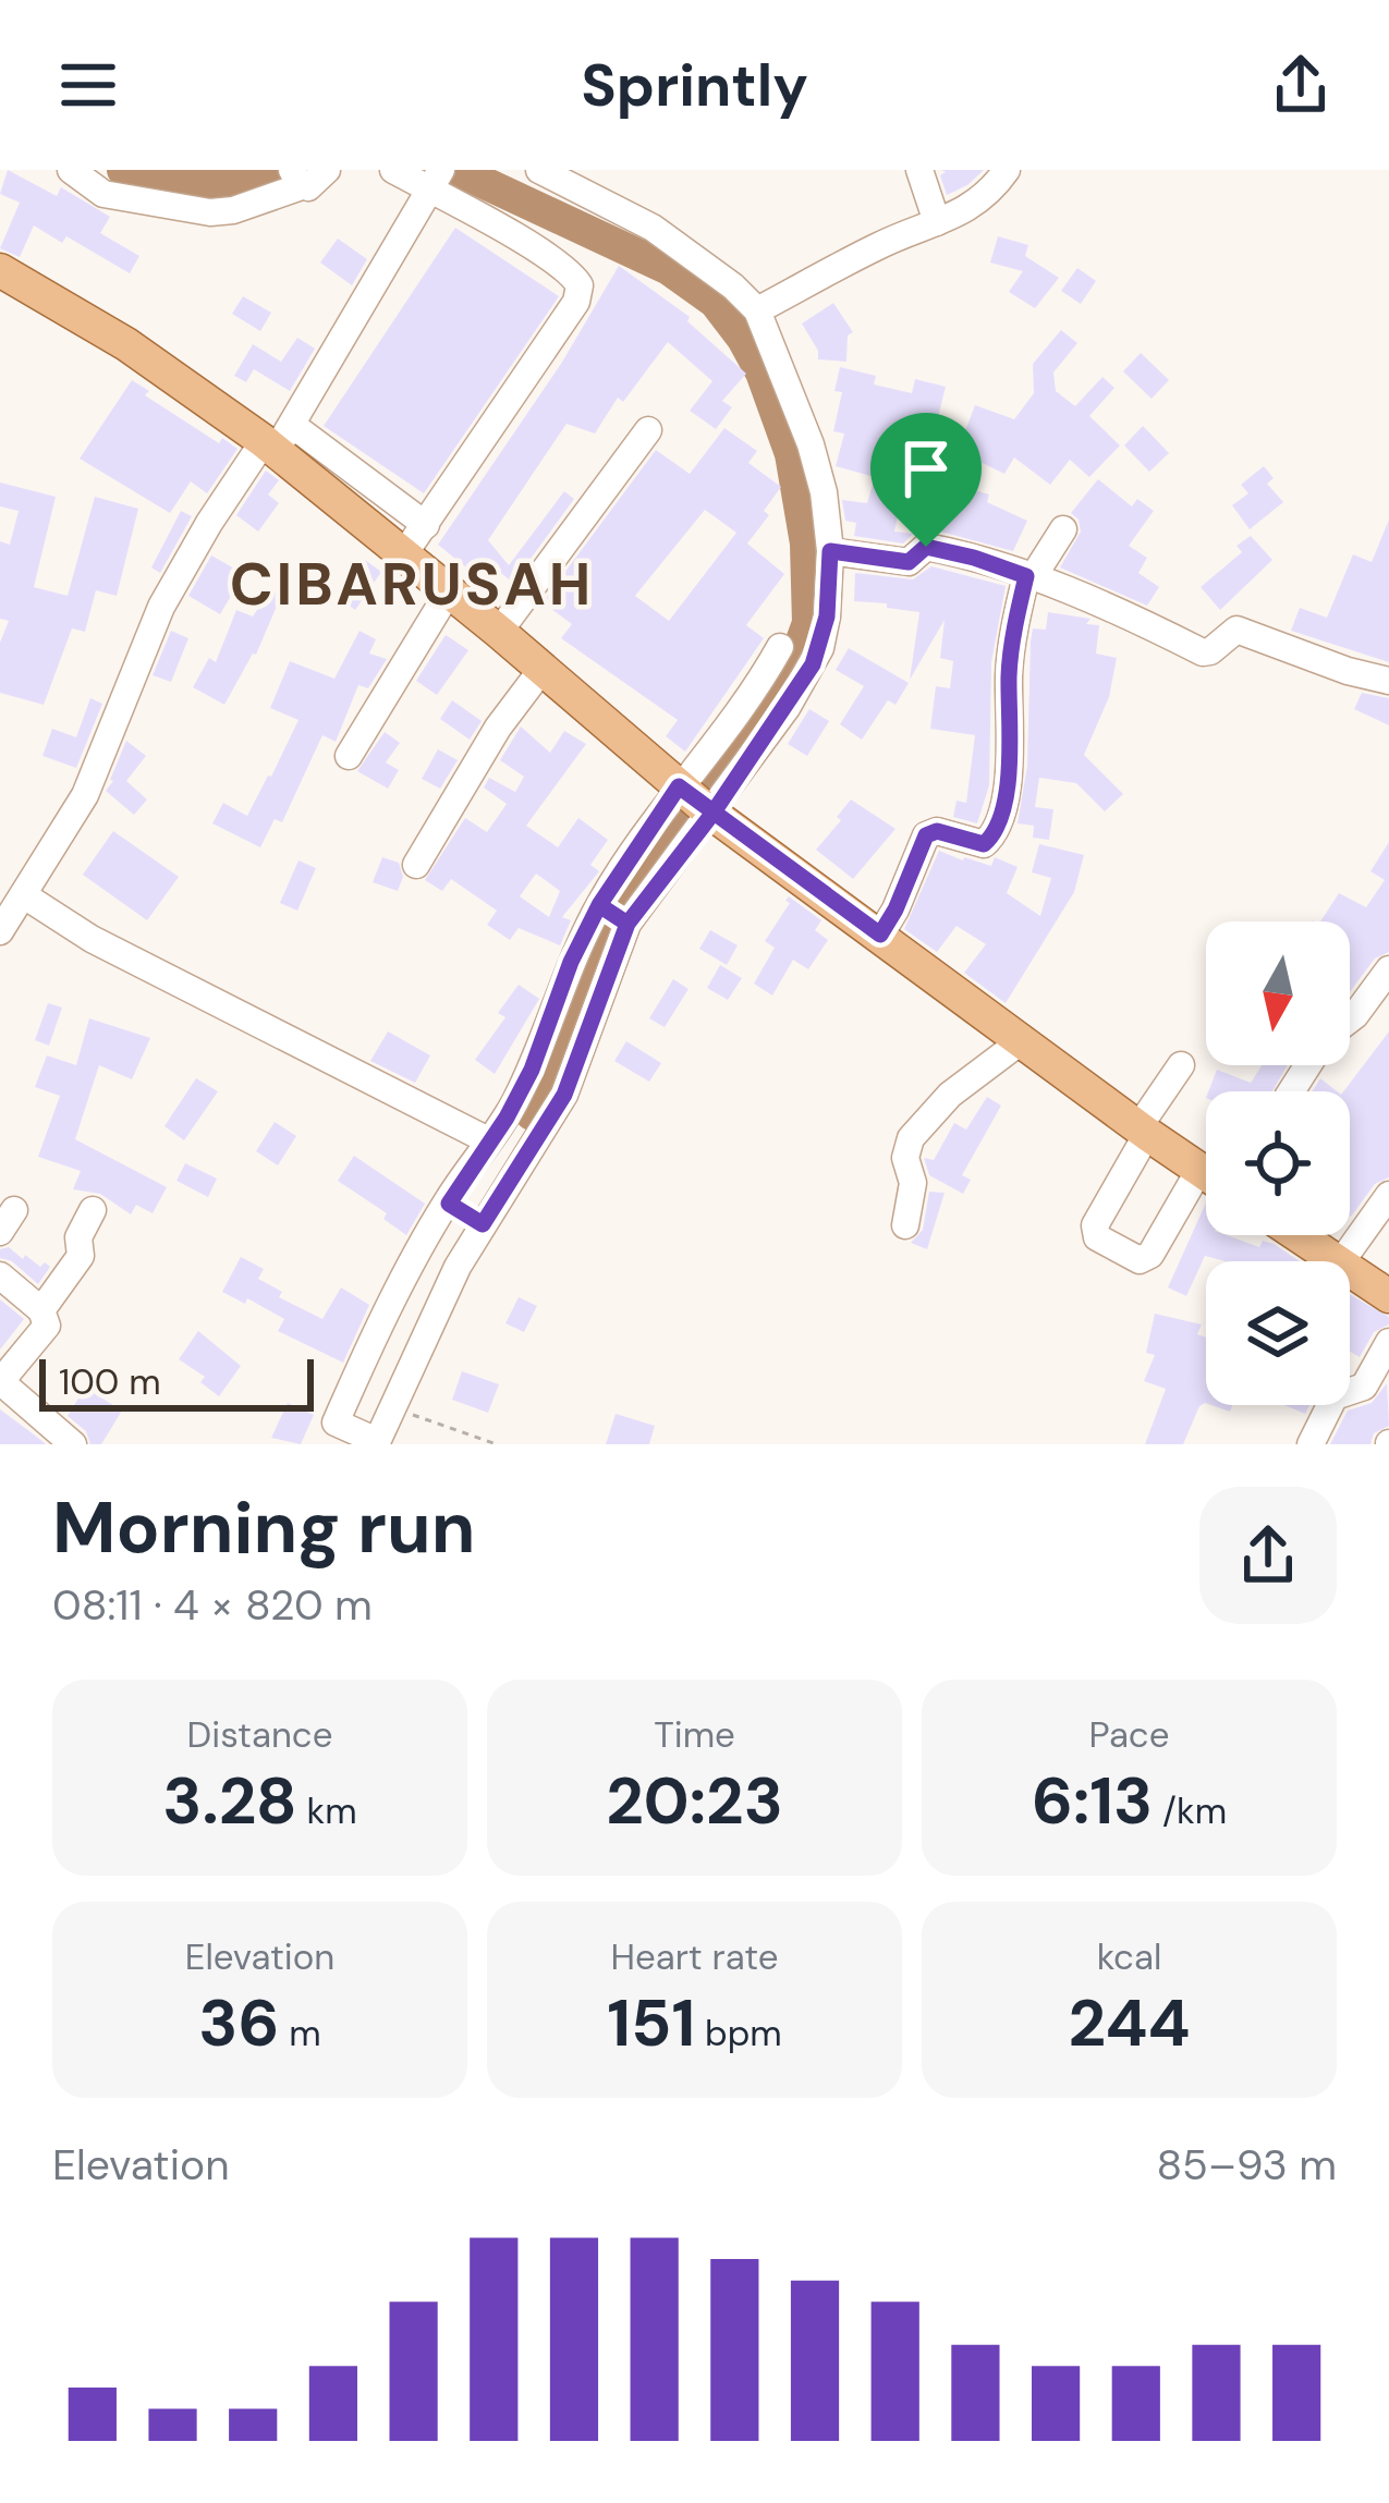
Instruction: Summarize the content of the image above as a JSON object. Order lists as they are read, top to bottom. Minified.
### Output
{"districts":["CIBARUSAH"],"scale_bar":"100 m","north":"bottom","page":{"header":"Sprintly","scale":"100 m","heading":["Morning run","08:11 · 4 × 820 m"],"stats":[["Distance","3.28 km"],["Time","20:23"],["Pace","6:13 /km"],["Elevation","36 m"],["Heart rate","151 bpm"],["kcal","244"]],"chart":["Elevation","85–93 m"]}}
